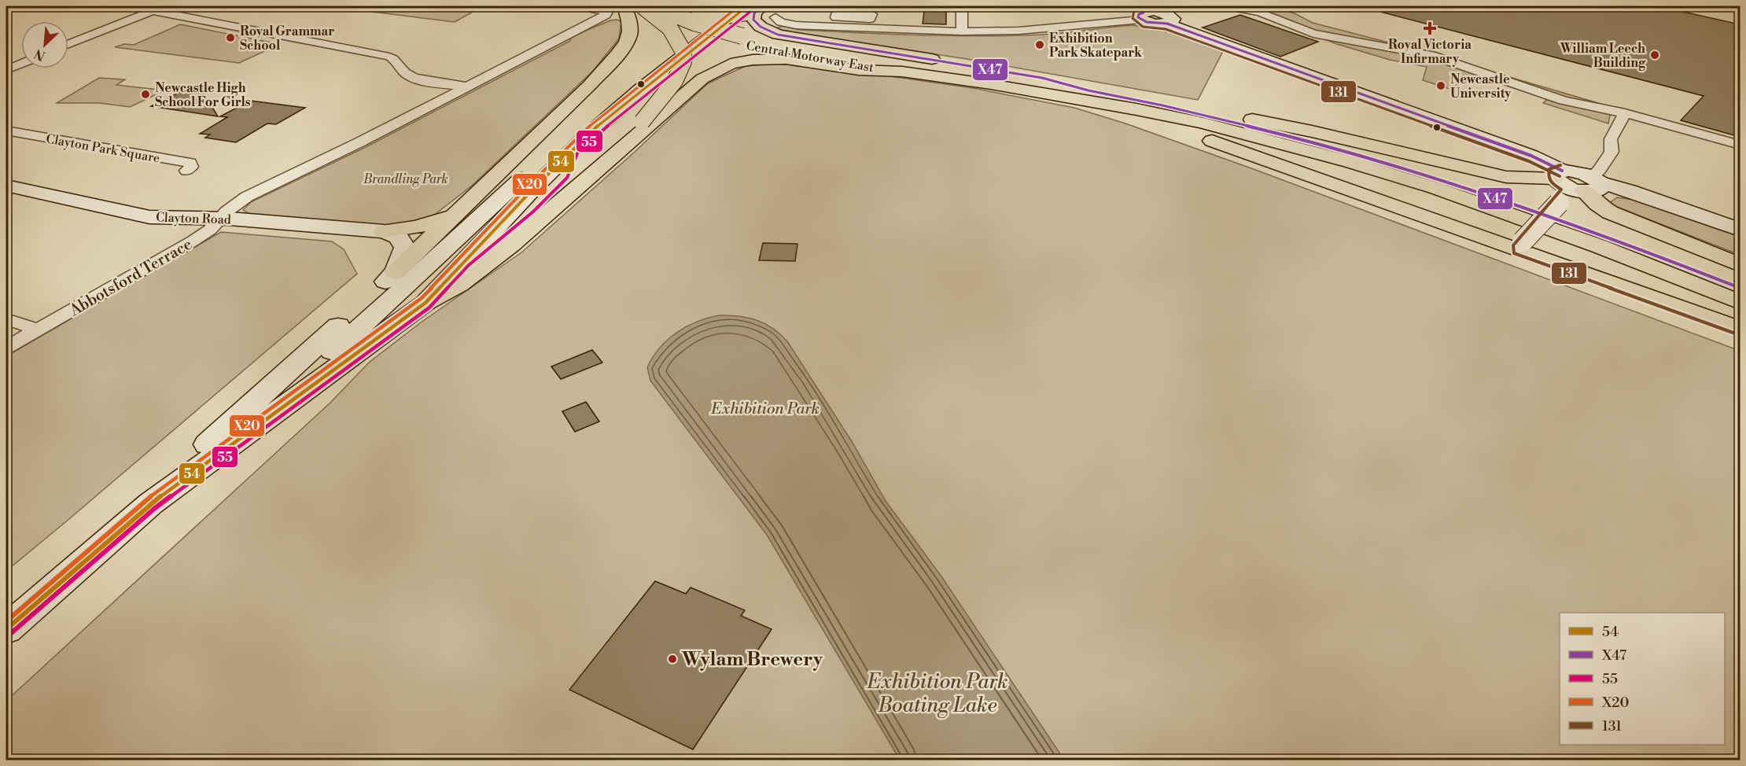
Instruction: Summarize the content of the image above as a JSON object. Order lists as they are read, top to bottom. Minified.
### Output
{"streets":{"highway":["Central Motorway East"],"main road":["Clayton Road"],"street":["Clayton Park Square","Abbotsford Terrace"]},"crossings":[["Clayton Road","Abbotsford Terrace"]],"water":["Exhibition Park Boating Lake"],"parks":["Brandling Park","Exhibition Park"],"places":{"health":["Royal Victoria Infirmary"],"other":["Royal Grammar School","Exhibition Park Skatepark","William Leech Building","Newcastle University","Newcastle High School For Girls","Wylam Brewery"]},"lines":["transit line 54","transit line X47","transit line X20","transit line 131","transit line 55"],"legend":["54","X47","55","X20","131"],"north":"bottom left"}
